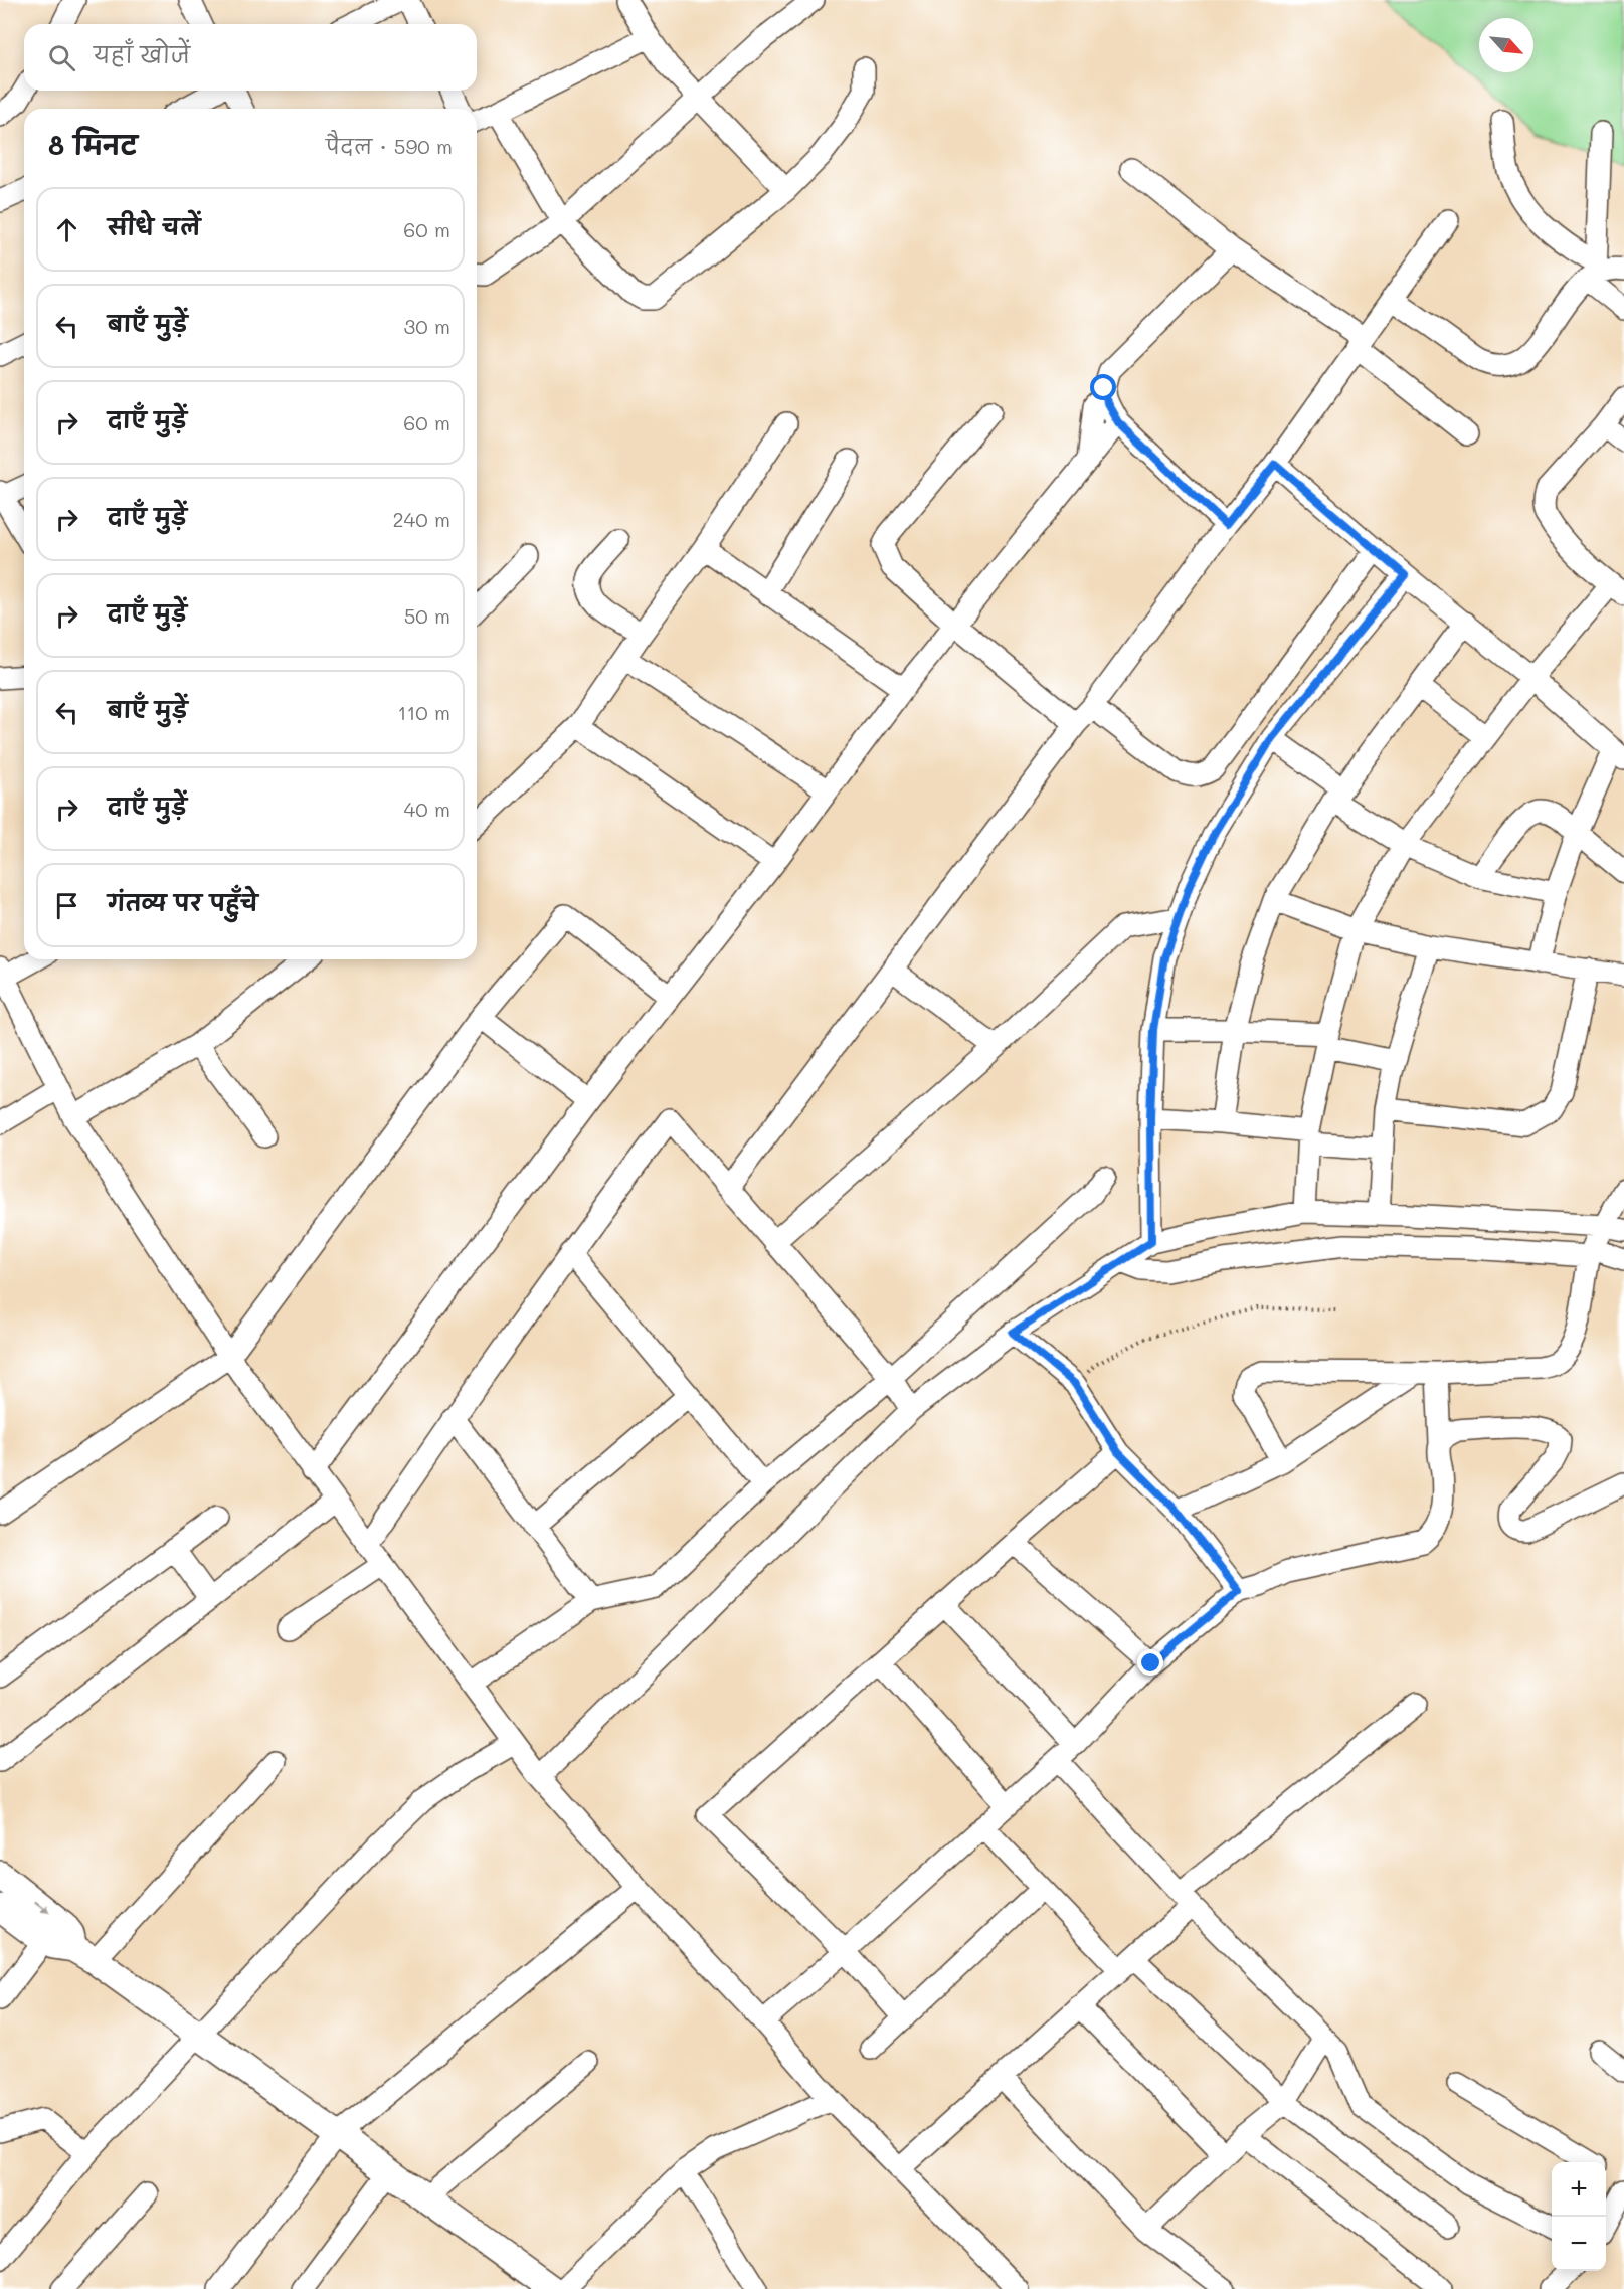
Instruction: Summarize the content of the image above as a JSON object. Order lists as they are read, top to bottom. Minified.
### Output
{"north":"bottom right","page":{"search":"यहाँ खोजें","heading":["8 मिनट","पैदल · 590 m"],"list":[["सीधे चलें","60 m"],["बाएँ मुड़ें","30 m"],["दाएँ मुड़ें","60 m"],["दाएँ मुड़ें","240 m"],["दाएँ मुड़ें","50 m"],["बाएँ मुड़ें","110 m"],["दाएँ मुड़ें","40 m"],"गंतव्य पर पहुँचे"],"map_buttons":["+","−"]}}
